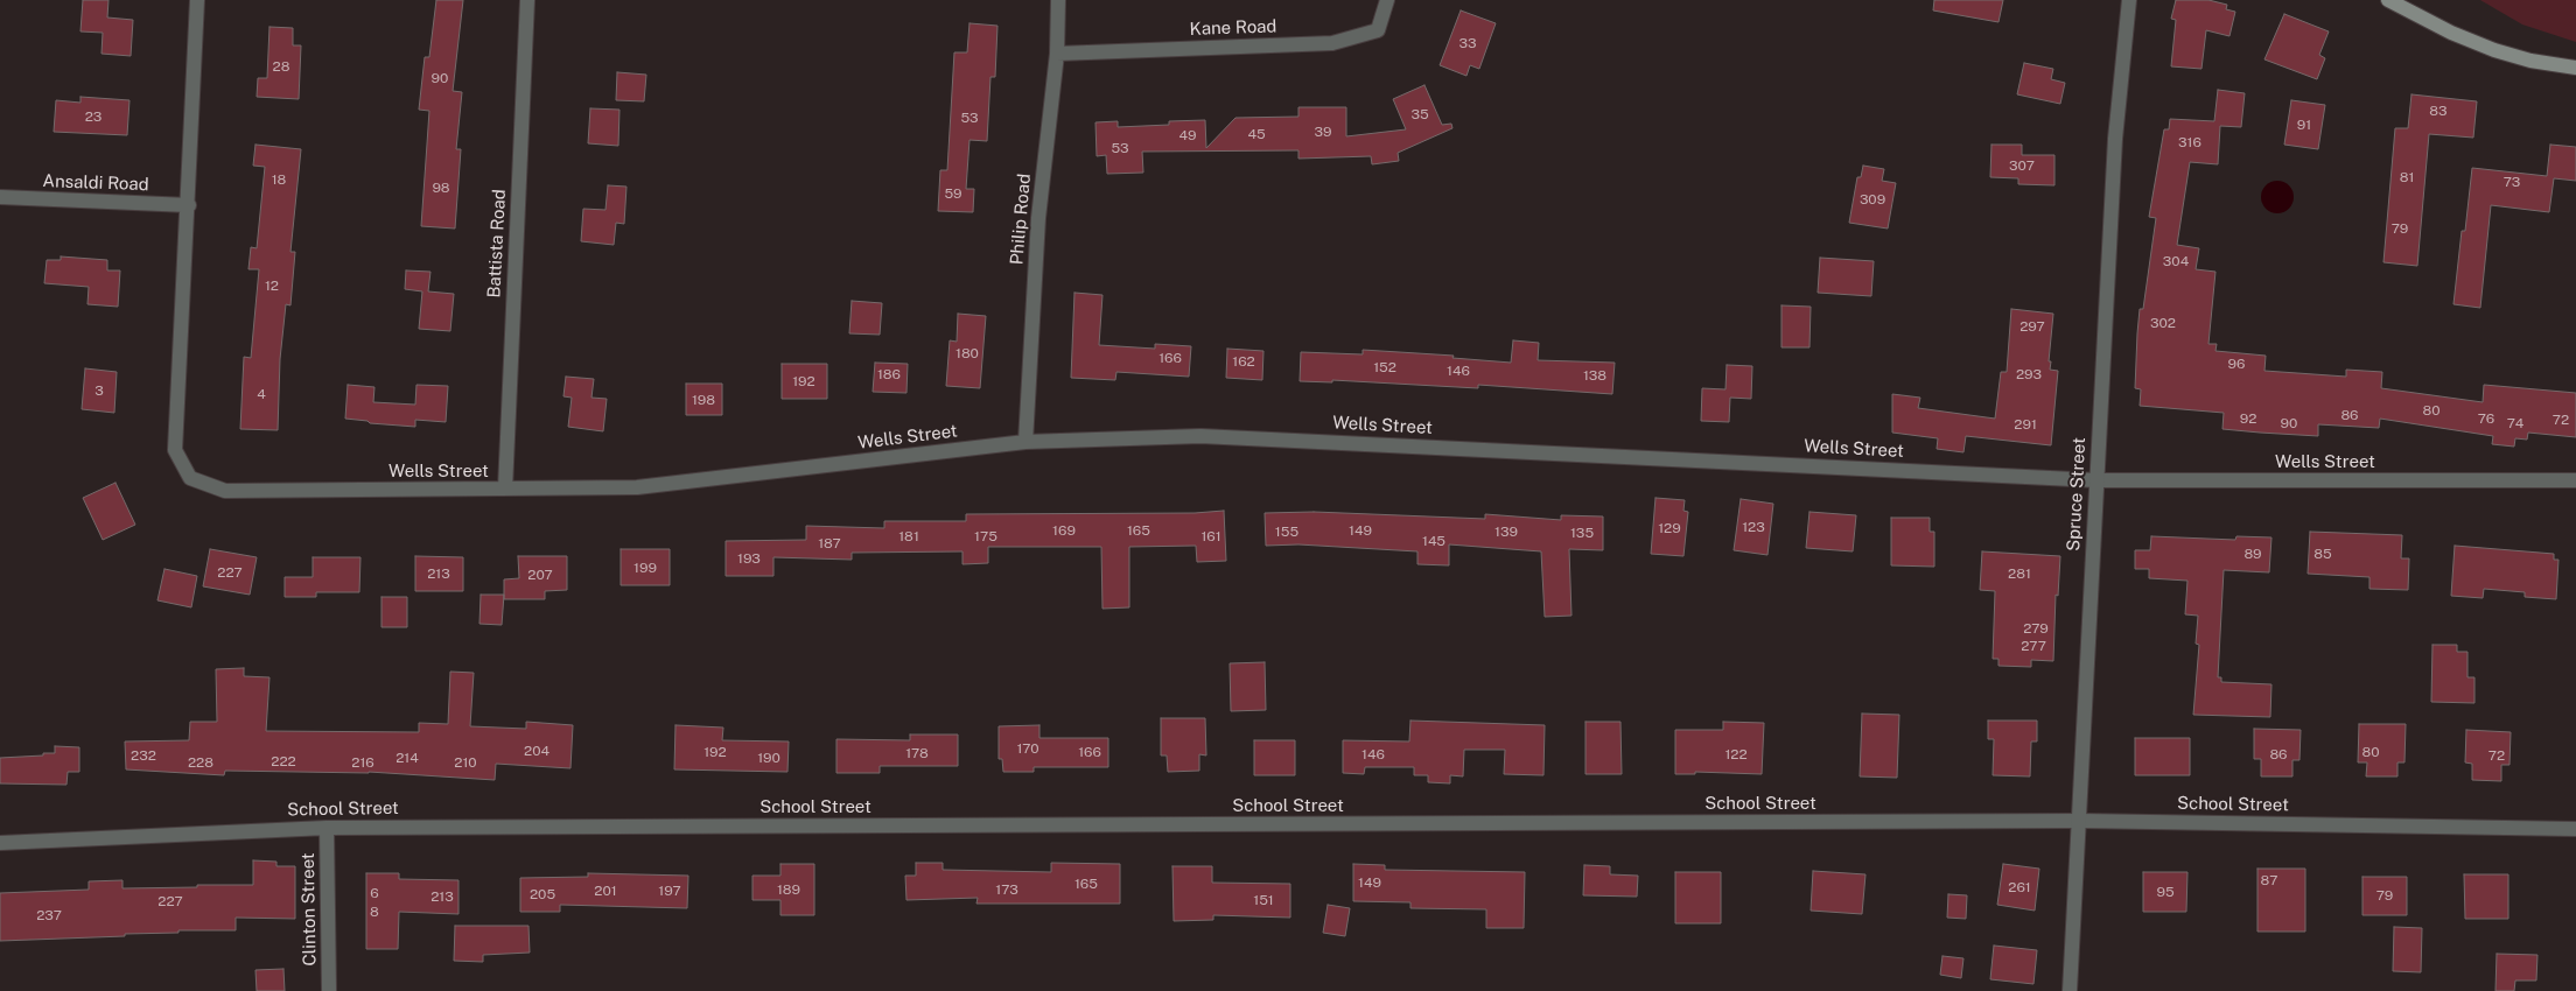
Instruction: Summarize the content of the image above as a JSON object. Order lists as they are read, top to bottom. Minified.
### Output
{"streets":{"street":["Kane Road","Ansaldi Road","Philip Road","Battista Road","Wells Street","Spruce Street","School Street","Clinton Street"]},"crossings":[["Kane Road","Philip Road"],["Ansaldi Road","Wells Street"],["Philip Road","Wells Street"],["Battista Road","Wells Street"],["Wells Street","Spruce Street"],["Spruce Street","School Street"],["School Street","Clinton Street"]],"house_numbers":["33","28","90","83","35","23","53","91","39","45","49","316","53","307","81","18","73","98","59","309","79","304","12","302","297","180","166","162","96","152","146","186","293","138","192","3","4","198","80","86","92","76","72","90","74","291","123","129","169","165","149","155","139","135","181","175","161","145","187","89","85","193","199","227","213","281","207","279","277","170","204","192","166","80","178","146","122","86","232","72","214","190","222","228","216","210","87","149","165","261","189","173","201","197","95","6","205","79","213","151","227","8","237"]}
